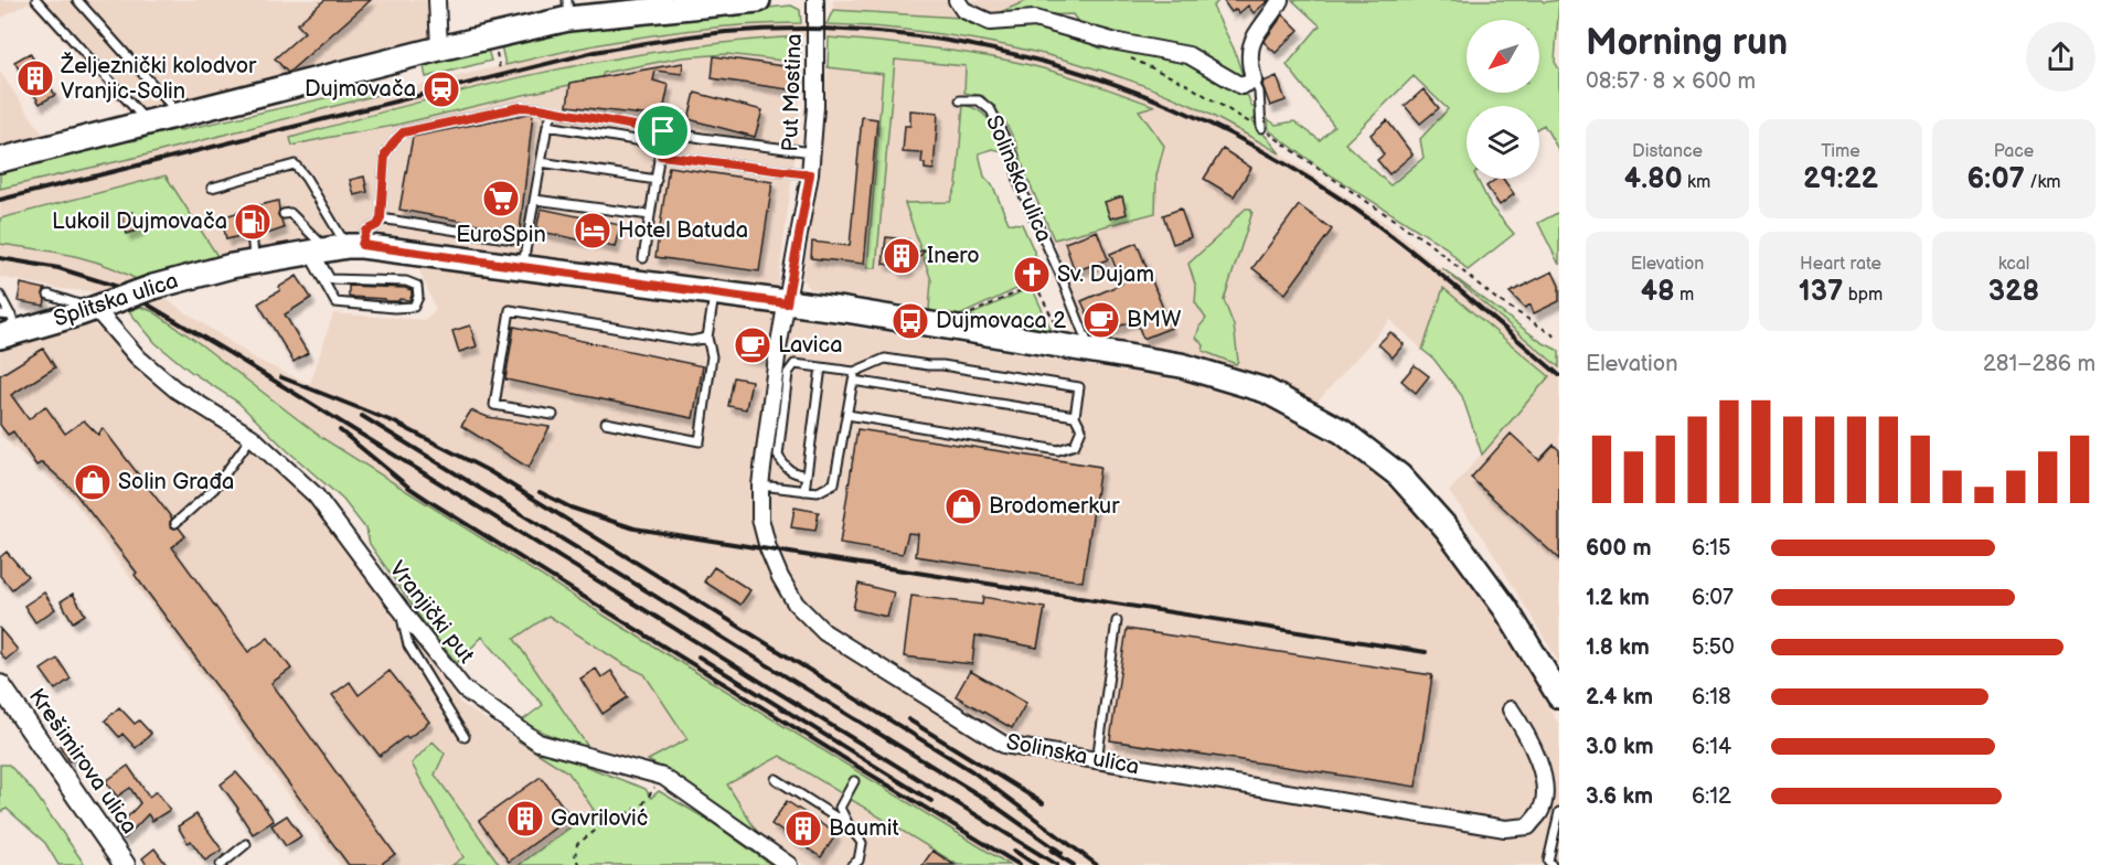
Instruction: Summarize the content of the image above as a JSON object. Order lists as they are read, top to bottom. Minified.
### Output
{"streets":{"main road":["Splitska ulica","Krešimirova ulica"],"street":["Put Mostina","Solinska ulica","Vranjički put"]},"crossings":[["Put Mostina","Solinska ulica"],["Splitska ulica","Vranjički put"]],"places":{"building":["Željeznički kolodvor Vranjic-Solin","Inero","Gavrilović","Baumit"],"station":["Dujmovača"],"supermarket":["EuroSpin"],"fuel station":["Lukoil Dujmovača"],"hotel":["Hotel Batuda"],"church":["Sv. Dujam"],"cafe":["BMW","Lavica"],"bus stop":["Dujmovaca 2"],"shop":["Solin Građa","Brodomerkur"]},"north":"bottom left","page":{"heading":["Morning run","08:57 · 8 × 600 m"],"stats":[["Distance","4.80 km"],["Time","29:22"],["Pace","6:07 /km"],["Elevation","48 m"],["Heart rate","137 bpm"],["kcal","328"]],"chart":["Elevation","281–286 m"],"list":[{"name":"600 m","note":"6:15"},{"name":"1.2 km","note":"6:07"},{"name":"1.8 km","note":"5:50"},{"name":"2.4 km","note":"6:18"},{"name":"3.0 km","note":"6:14"},{"name":"3.6 km","note":"6:12"}]}}
